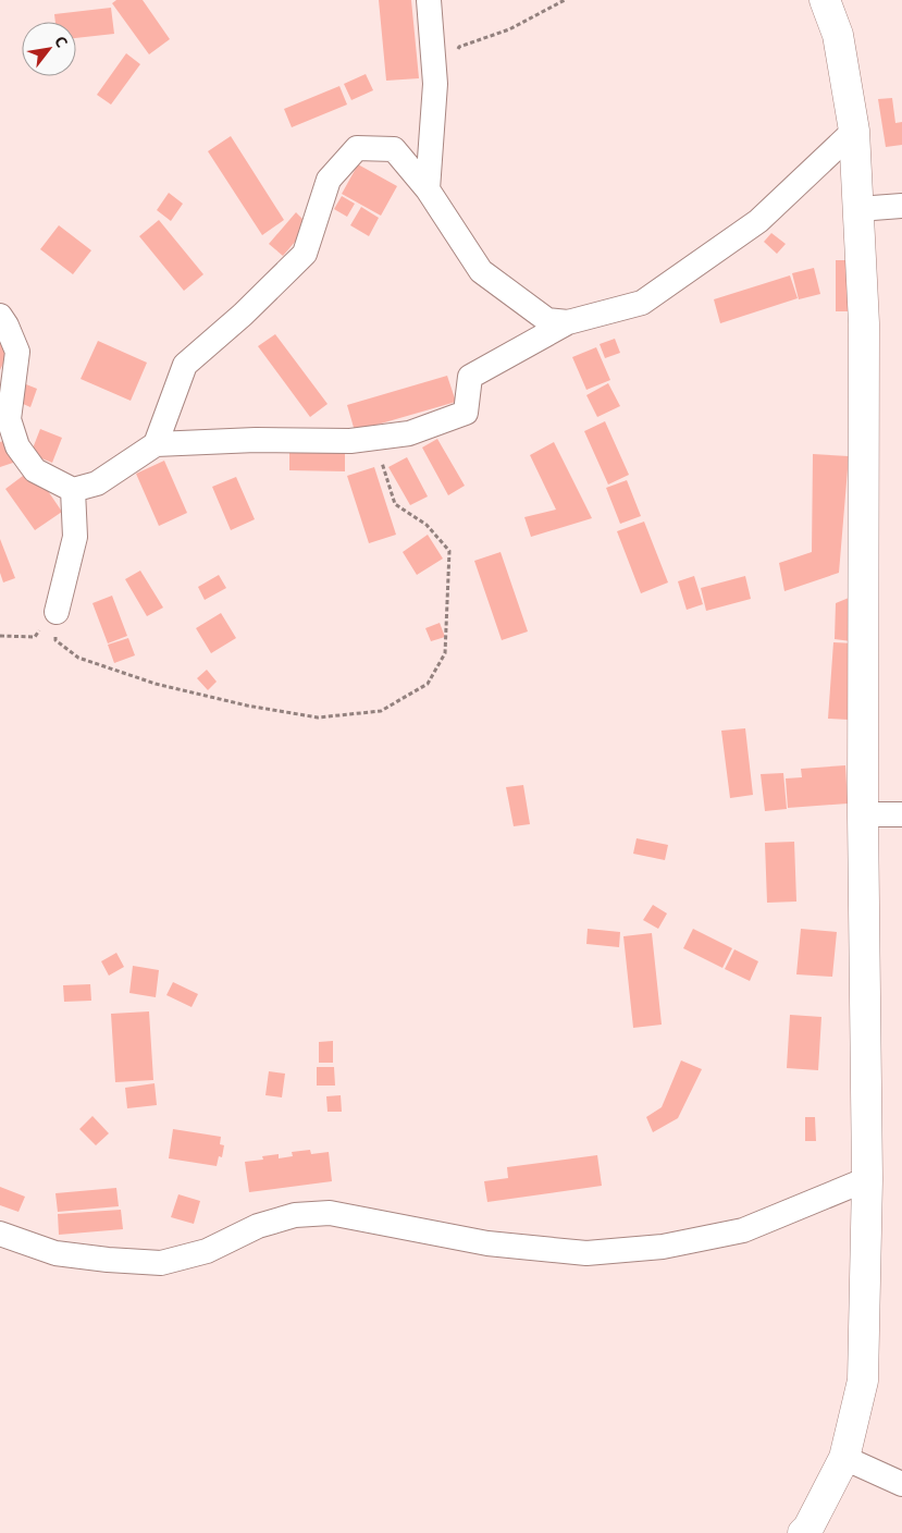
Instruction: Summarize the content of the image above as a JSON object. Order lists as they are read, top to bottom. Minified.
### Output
{"north":"top right"}
